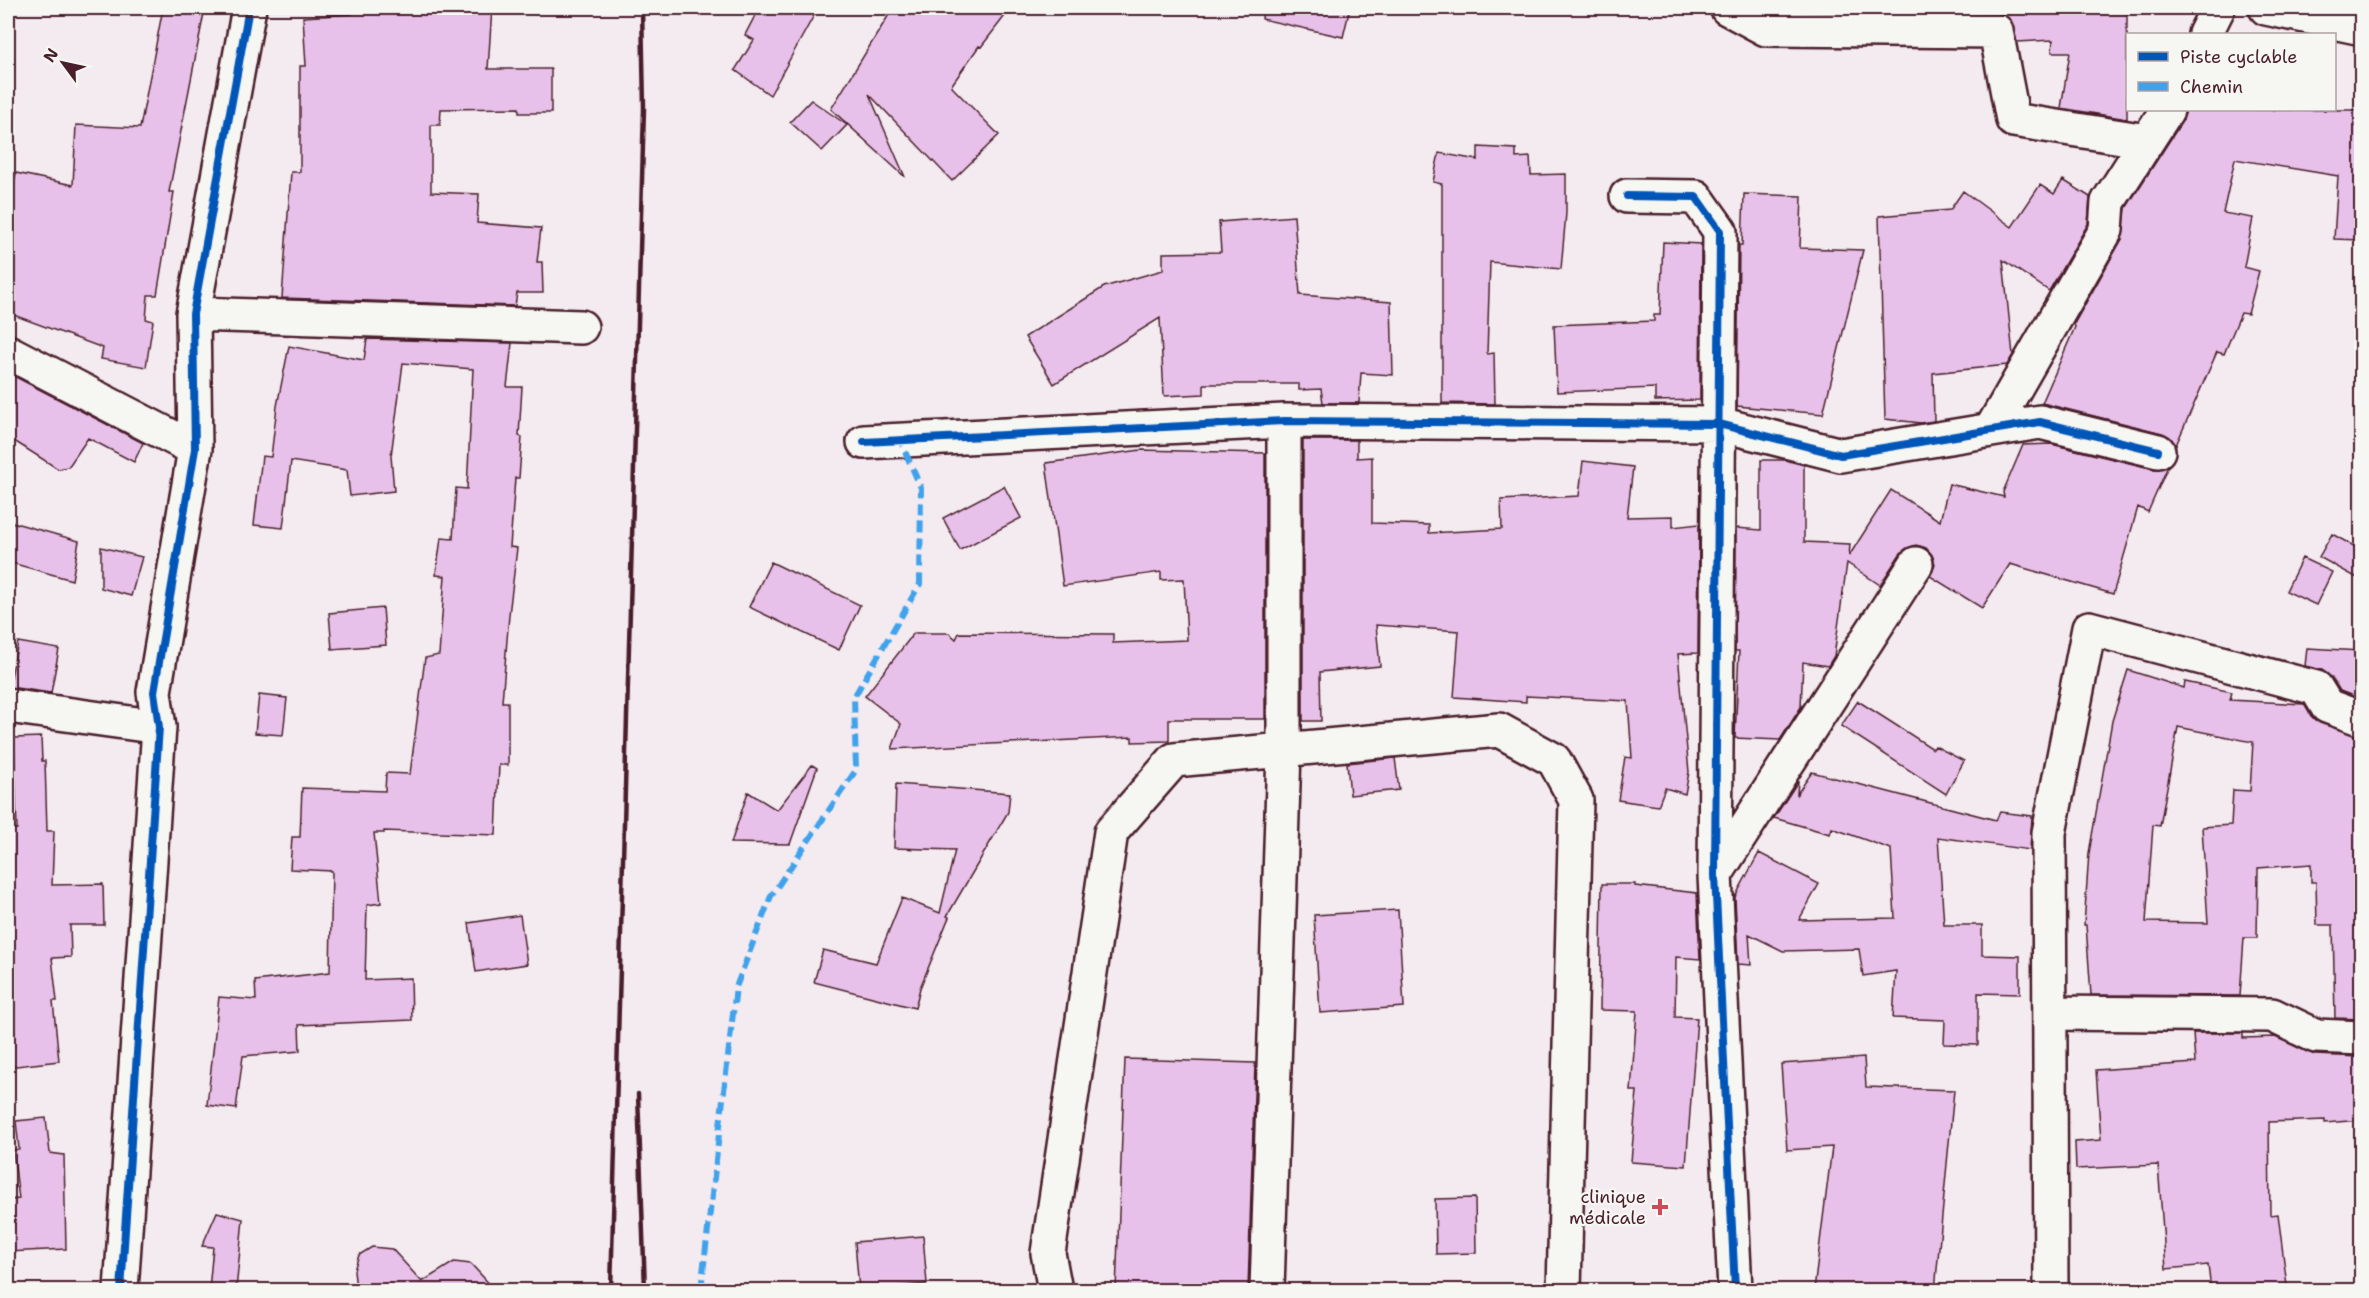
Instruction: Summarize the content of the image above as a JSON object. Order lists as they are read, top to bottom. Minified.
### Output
{"places":{"health":["clinique médicale"]},"legend":["Piste cyclable","Chemin"],"north":"top left"}
